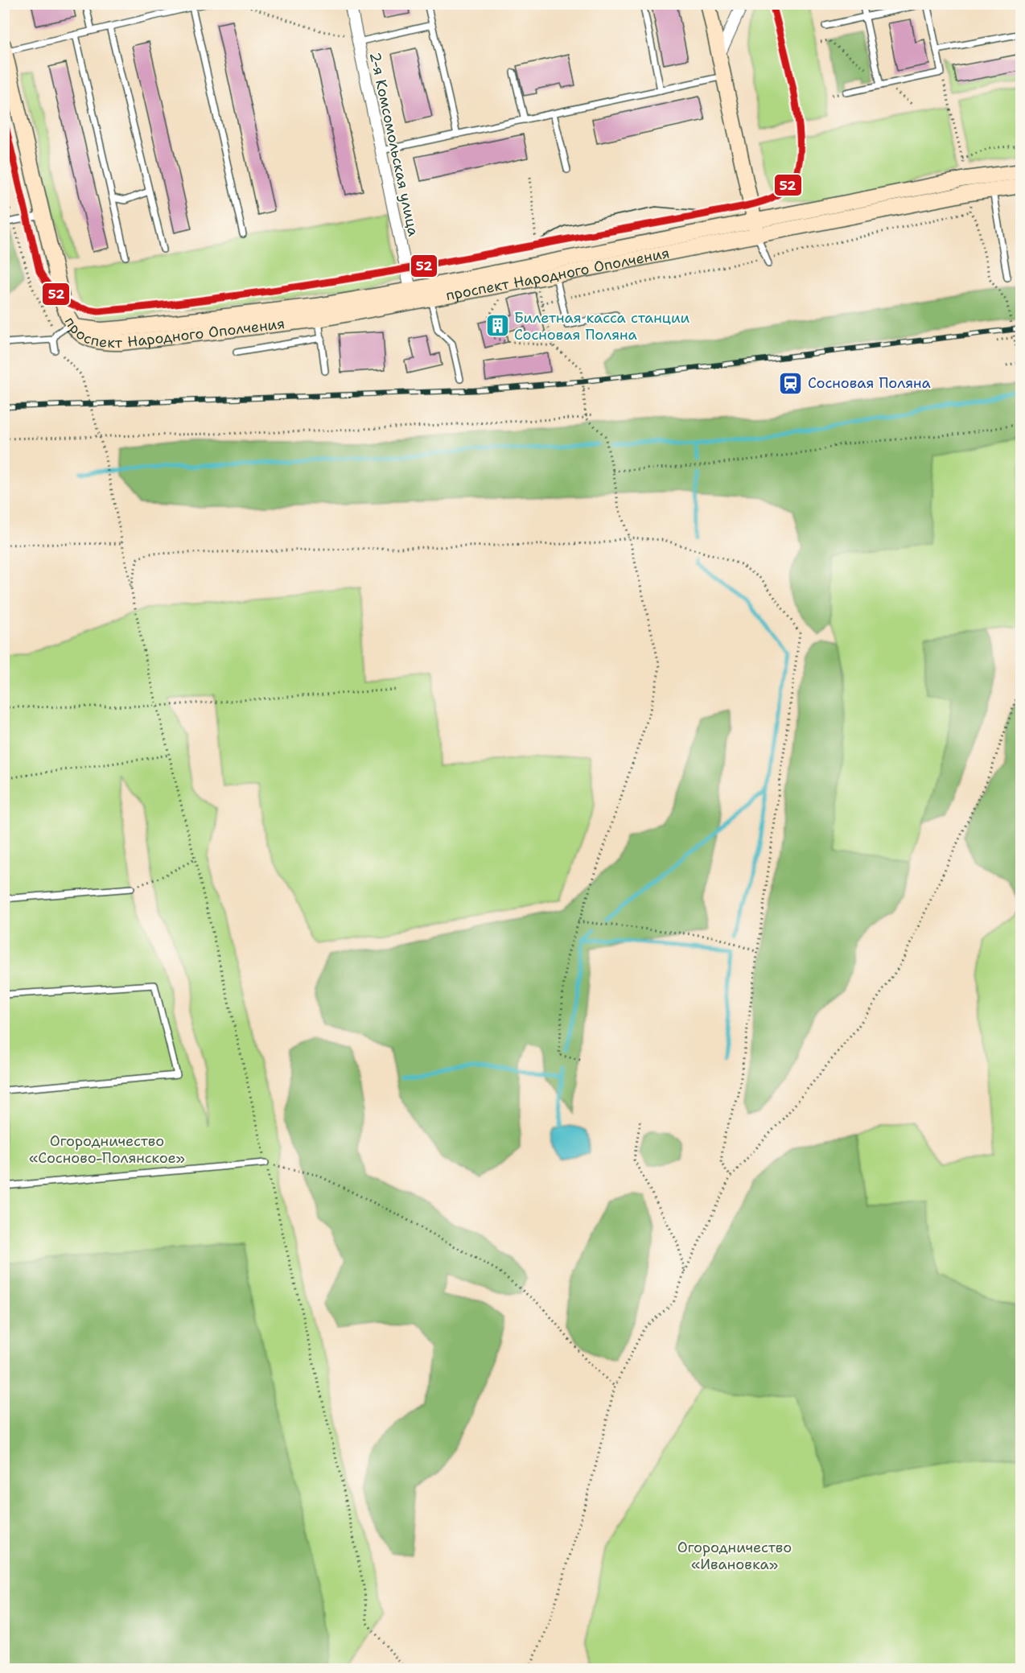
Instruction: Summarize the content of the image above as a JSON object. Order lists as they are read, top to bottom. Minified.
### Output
{"streets":{"street":["2-я Комсомольская улица","проспект Народного Ополчения"]},"crossings":[["2-я Комсомольская улица","проспект Народного Ополчения"]],"parks":["Огородничество «Сосново-Полянское»","Огородничество «Ивановка»"],"places":{"building":["Билетная касса станции Сосновая Поляна"],"station":["Сосновая Поляна"]},"lines":["transit line 52"]}
